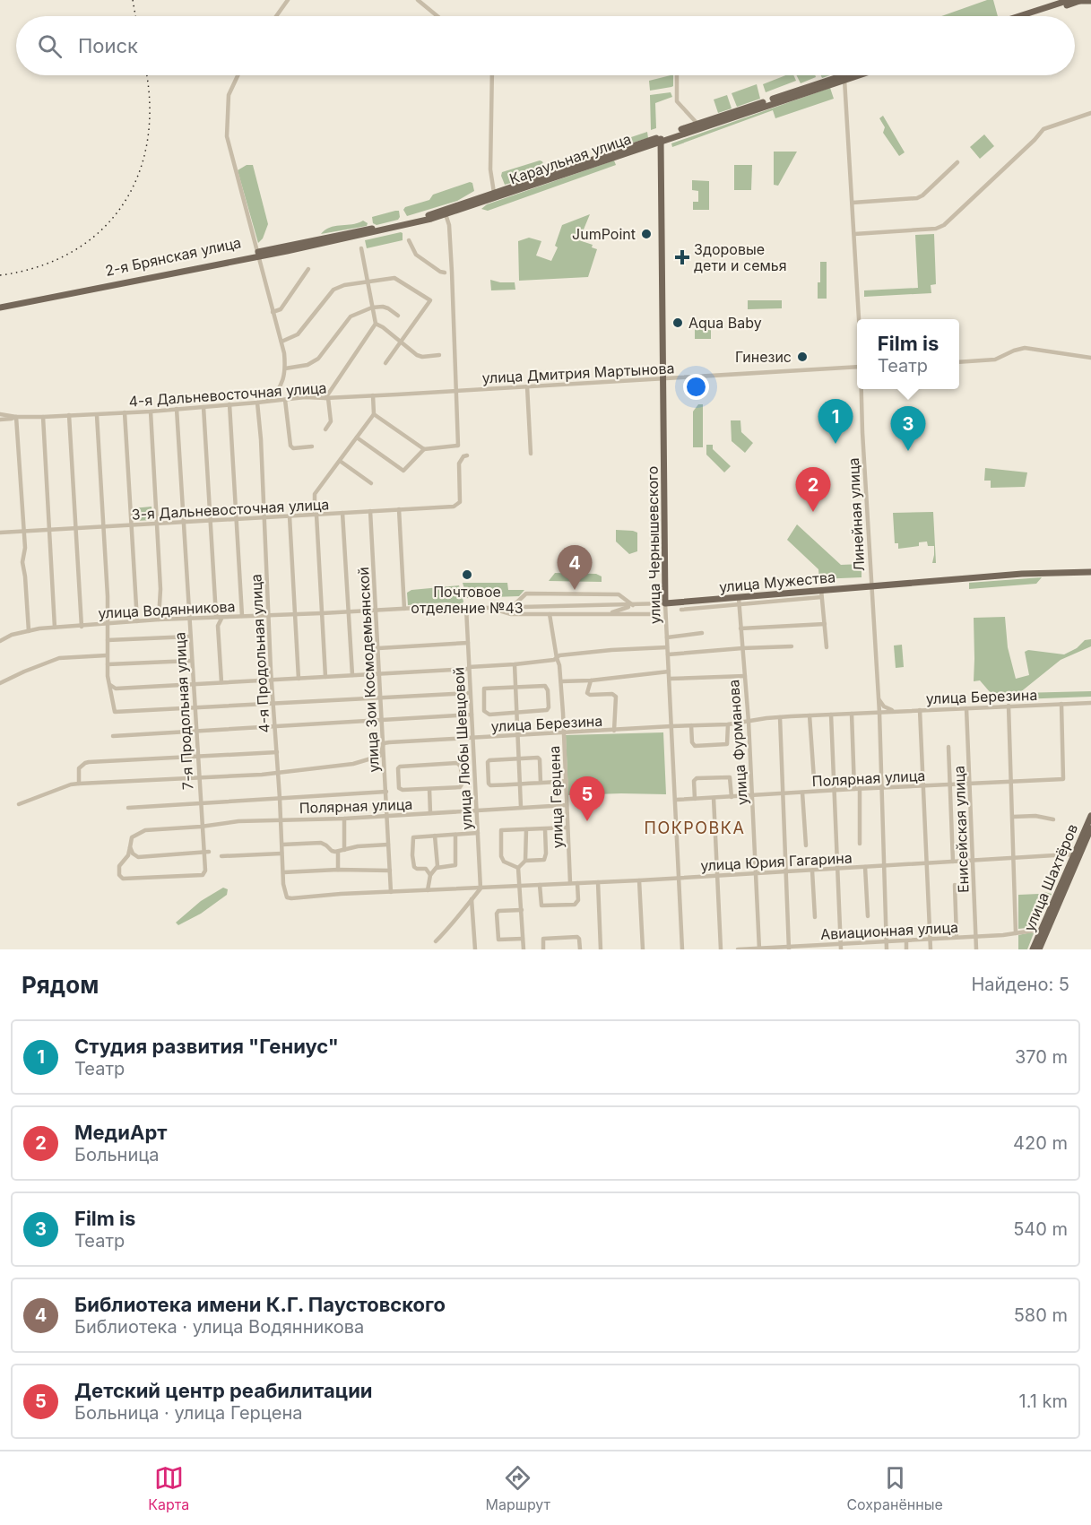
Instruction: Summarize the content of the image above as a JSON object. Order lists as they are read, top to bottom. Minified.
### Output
{"streets":{"main road":["Караульная улица","2-я Брянская улица","улица Чернышевского","улица Мужества","улица Шахтёров"],"street":["улица Дмитрия Мартынова","4-я Дальневосточная улица","3-я Дальневосточная улица","Линейная улица","улица Водянникова","4-я Продольная улица","улица Зои Космодемьянской","улица Березина","7-я Продольная улица","улица Фурманова","улица Любы Шевцовой","Полярная улица","улица Герцена","Енисейская улица","улица Юрия Гагарина","Авиационная улица"]},"crossings":[["Караульная улица","2-я Брянская улица"],["Караульная улица","Линейная улица"],["Караульная улица","улица Чернышевского"],["улица Дмитрия Мартынова","4-я Дальневосточная улица"],["улица Дмитрия Мартынова","улица Чернышевского"],["4-я Дальневосточная улица","4-я Продольная улица"],["4-я Дальневосточная улица","7-я Продольная улица"],["3-я Дальневосточная улица","4-я Продольная улица"],["3-я Дальневосточная улица","улица Зои Космодемьянской"],["3-я Дальневосточная улица","7-я Продольная улица"],["Линейная улица","улица Мужества"],["Линейная улица","улица Березина"],["Линейная улица","Полярная улица"],["Линейная улица","улица Юрия Гагарина"],["Линейная улица","Авиационная улица"],["улица Чернышевского","улица Мужества"],["улица Чернышевского","улица Березина"],["улица Чернышевского","Полярная улица"],["улица Чернышевского","улица Юрия Гагарина"],["улица Мужества","улица Водянникова"],["улица Мужества","улица Фурманова"],["улица Мужества","улица Любы Шевцовой"],["улица Водянникова","4-я Продольная улица"],["улица Водянникова","улица Зои Космодемьянской"],["улица Водянникова","7-я Продольная улица"],["улица Водянникова","улица Любы Шевцовой"],["4-я Продольная улица","Полярная улица"],["4-я Продольная улица","улица Юрия Гагарина"],["улица Зои Космодемьянской","улица Березина"],["улица Зои Космодемьянской","Полярная улица"],["улица Зои Космодемьянской","улица Юрия Гагарина"],["улица Березина","улица Фурманова"],["улица Березина","улица Любы Шевцовой"],["улица Березина","Полярная улица"],["улица Березина","улица Герцена"],["улица Березина","Енисейская улица"],["7-я Продольная улица","Полярная улица"],["улица Фурманова","Полярная улица"],["улица Фурманова","улица Юрия Гагарина"],["улица Фурманова","Авиационная улица"],["улица Любы Шевцовой","Полярная улица"],["улица Любы Шевцовой","улица Юрия Гагарина"],["Полярная улица","улица Герцена"],["Полярная улица","Енисейская улица"],["улица Герцена","улица Юрия Гагарина"],["Енисейская улица","улица Юрия Гагарина"],["Енисейская улица","Авиационная улица"],["улица Юрия Гагарина","улица Шахтёров"],["улица Шахтёров","Авиационная улица"]],"districts":["ПОКРОВКА"],"places":{"other":["JumPoint","Aqua Baby","Гинезис","Почтовое отделение №43"],"health":["Здоровые дети и семья"]},"page":{"search":"Поиск","popup":["Film is","Театр"],"pins":["1","3","2","4","5"],"heading":["Рядом","Найдено: 5"],"list":[{"mark":"1","name":"Студия развития \"Гениус\"","note":"Театр","value":"370 m"},{"mark":"2","name":"МедиАрт","note":"Больница","value":"420 m"},{"mark":"3","name":"Film is","note":"Театр","value":"540 m"},{"mark":"4","name":"Библиотека имени К.Г. Паустовского","note":"Библиотека · улица Водянникова","value":"580 m"},{"mark":"5","name":"Детский центр реабилитации","note":"Больница · улица Герцена","value":"1.1 km"}],"nav":["Карта","Маршрут","Сохранённые"]}}
